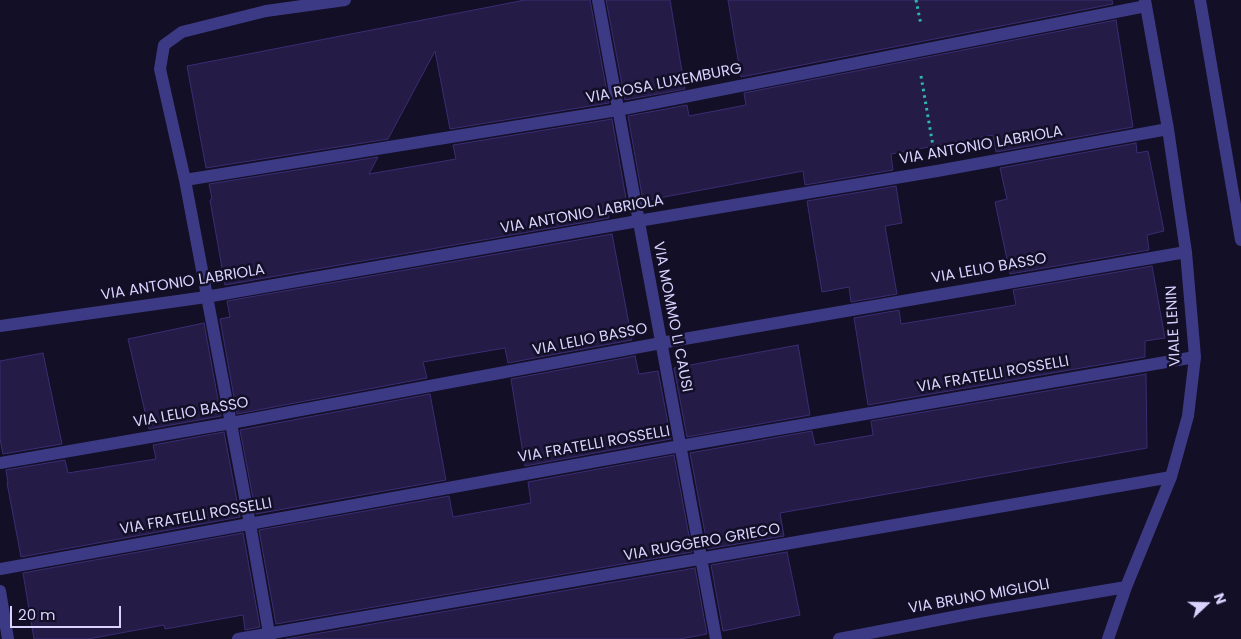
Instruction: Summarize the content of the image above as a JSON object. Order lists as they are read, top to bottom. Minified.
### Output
{"streets":{"street":["VIA ROSA LUXEMBURG","VIA ANTONIO LABRIOLA","VIA LELIO BASSO","VIA MOMMO LI CAUSI","VIALE LENIN","VIA FRATELLI ROSSELLI","VIA RUGGERO GRIECO","VIA BRUNO MIGLIOLI"]},"crossings":[["VIA ROSA LUXEMBURG","VIA MOMMO LI CAUSI"],["VIA ROSA LUXEMBURG","VIALE LENIN"],["VIA ANTONIO LABRIOLA","VIA MOMMO LI CAUSI"],["VIA ANTONIO LABRIOLA","VIALE LENIN"],["VIA LELIO BASSO","VIA MOMMO LI CAUSI"],["VIA LELIO BASSO","VIALE LENIN"],["VIA MOMMO LI CAUSI","VIA FRATELLI ROSSELLI"],["VIA MOMMO LI CAUSI","VIA RUGGERO GRIECO"],["VIALE LENIN","VIA FRATELLI ROSSELLI"],["VIALE LENIN","VIA RUGGERO GRIECO"],["VIALE LENIN","VIA BRUNO MIGLIOLI"]],"scale_bar":"20 m","north":"right"}
